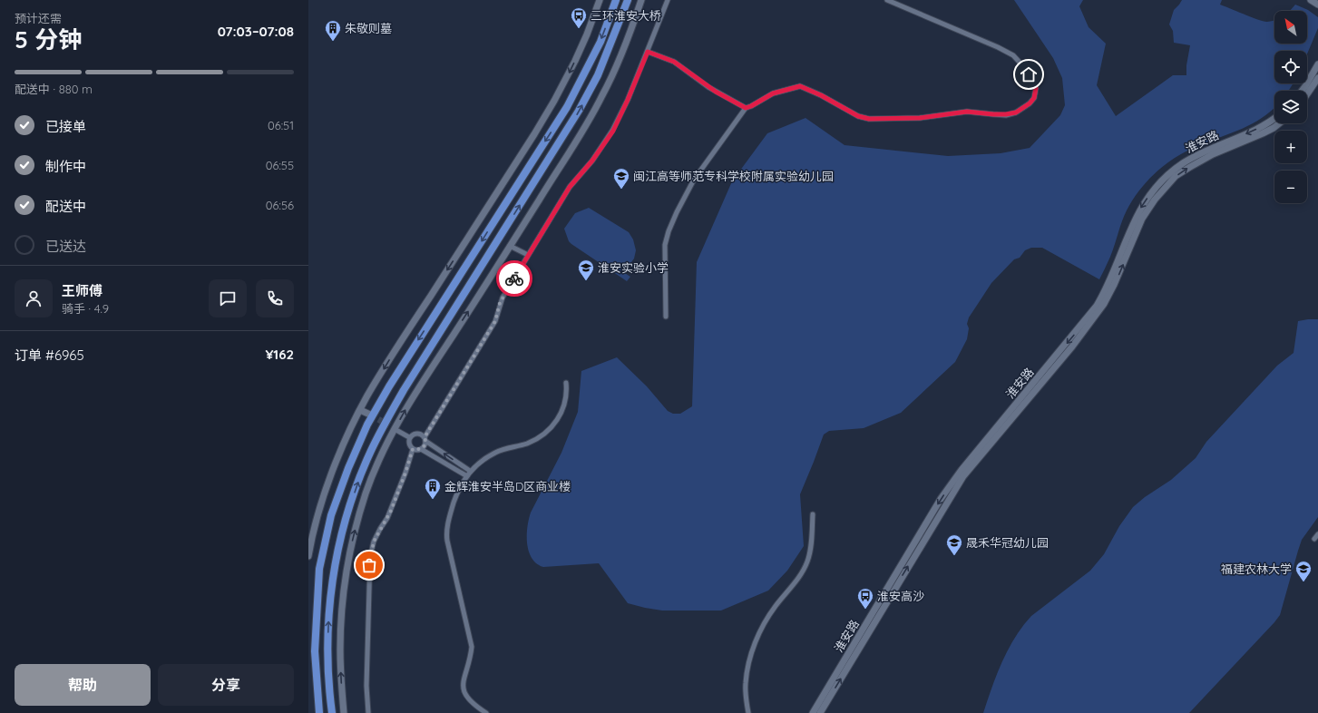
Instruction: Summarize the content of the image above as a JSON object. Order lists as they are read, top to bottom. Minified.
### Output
{"streets":{"main road":["淮安路"]},"places":{"bus stop":["三环淮安大桥","淮安高沙"],"building":["朱敬则墓","金辉淮安半岛D区商业楼"],"school or university":["闽江高等师范专科学校附属实验幼儿园","淮安实验小学","晟禾华冠幼儿园","福建农林大学"]},"north":"top left","page":{"heading":["5 分钟","预计还需","07:03–07:08"],"panel":["王师傅","骑手 · 4.9","订单 #6965","¥162"],"map_buttons":["+","−"],"bar":"配送中 · 880 m","list":[["已接单","06:51"],["制作中","06:55"],["配送中","06:56"],"已送达"],"buttons":["帮助","分享"]}}
